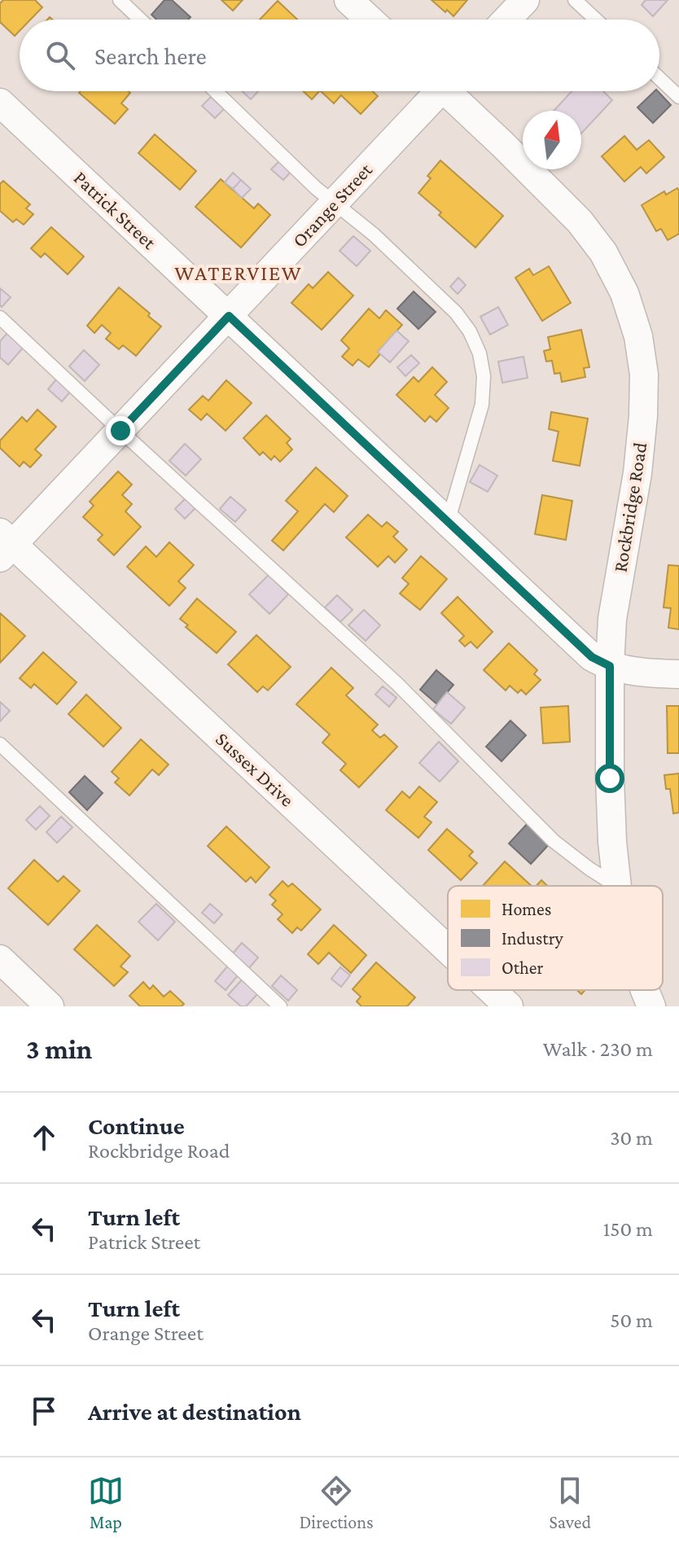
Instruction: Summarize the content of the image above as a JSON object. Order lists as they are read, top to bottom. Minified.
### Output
{"streets":{"street":["Orange Street","Patrick Street","Rockbridge Road","Sussex Drive"]},"crossings":[["Orange Street","Patrick Street"],["Orange Street","Sussex Drive"],["Patrick Street","Rockbridge Road"]],"districts":["WATERVIEW"],"legend":["Homes","Industry","Other"],"north":"top","page":{"search":"Search here","heading":["3 min","Walk · 230 m"],"list":[["Continue","Rockbridge Road","30 m"],["Turn left","Patrick Street","150 m"],["Turn left","Orange Street","50 m"],"Arrive at destination"],"nav":["Map","Directions","Saved"]}}
